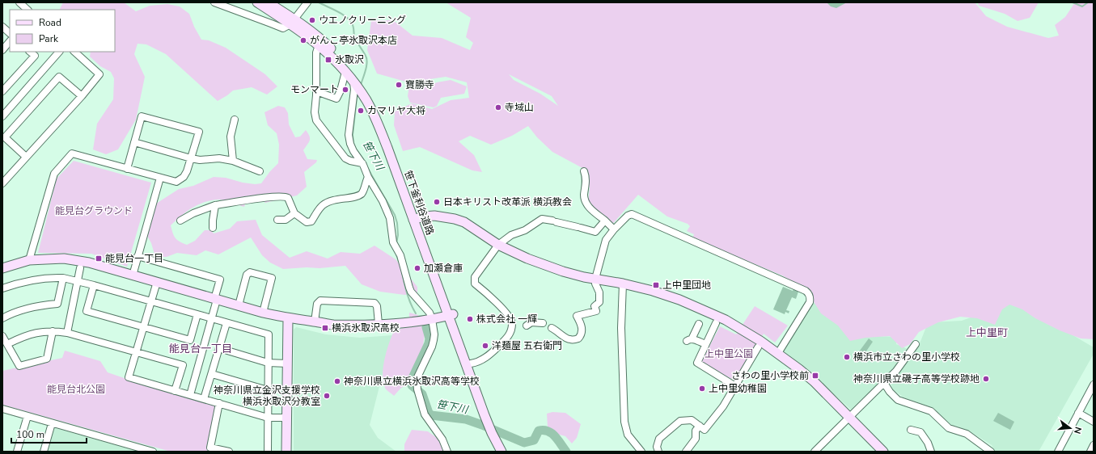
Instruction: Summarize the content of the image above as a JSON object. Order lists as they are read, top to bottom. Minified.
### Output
{"streets":{"street":["笹下釜利谷道路"]},"districts":["上中里町","能見台一丁目"],"water":["笹下川"],"parks":["能見台グラウンド","上中里公園","能見台北公園"],"places":{"other":["ウエノクリーニング","がんこ亭氷取沢本店","寶勝寺","モンマート","寺域山","カマリヤ大将","日本キリスト改革派 横浜教会","加瀬倉庫","株式会社 一輝","洋麺屋 五右衛門","横浜市立さわの里小学校","神奈川県立磯子高等学校跡地","神奈川県立横浜氷取沢高等学校","上中里幼稚園","神奈川県立金沢支援学校 横浜氷取沢分教室"],"transit":["氷取沢","能見台一丁目","上中里団地","横浜氷取沢高校","さわの里小学校前"]},"legend":["Road","Park"],"scale_bar":"100 m","north":"right"}
